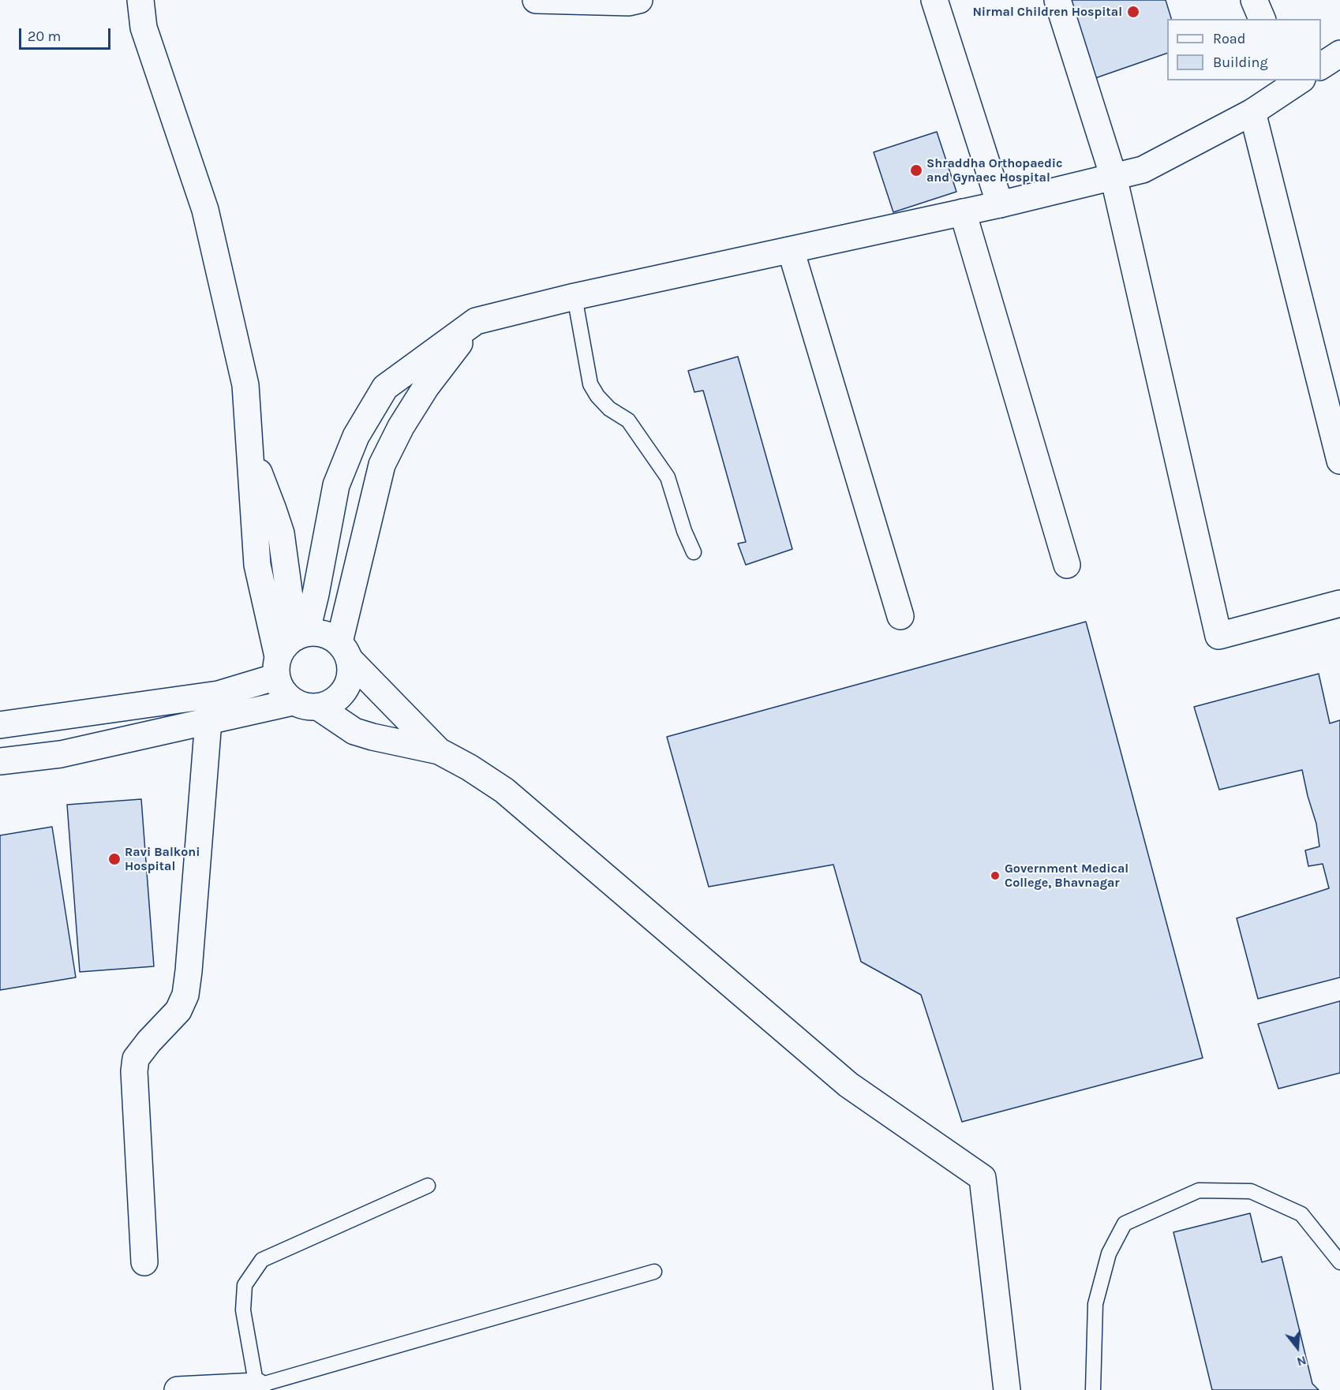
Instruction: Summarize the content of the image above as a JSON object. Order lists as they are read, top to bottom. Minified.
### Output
{"places":["Nirmal Children Hospital","Shraddha Orthopaedic and Gynaec Hospital","Ravi Balkoni Hospital","Government Medical College, Bhavnagar"],"legend":["Road","Building"],"scale_bar":"20 m","north":"bottom"}
